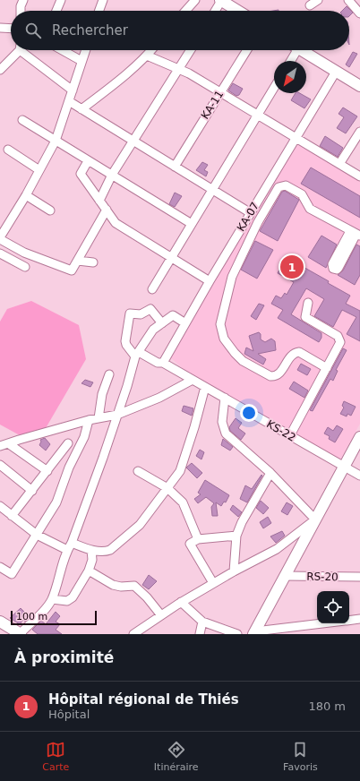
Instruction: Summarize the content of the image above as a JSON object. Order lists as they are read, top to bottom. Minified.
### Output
{"streets":{"street":["KA-11","KA-07","KS-22","RS-20"]},"crossings":[["KA-07","KS-22"]],"scale_bar":"100 m","north":"bottom left","page":{"search":"Rechercher","pins":"1","scale":"100 m","heading":"À proximité","list":[{"mark":"1","name":"Hôpital régional de Thiés","note":"Hôpital","value":"180 m"}],"nav":["Carte","Itinéraire","Favoris"]}}
